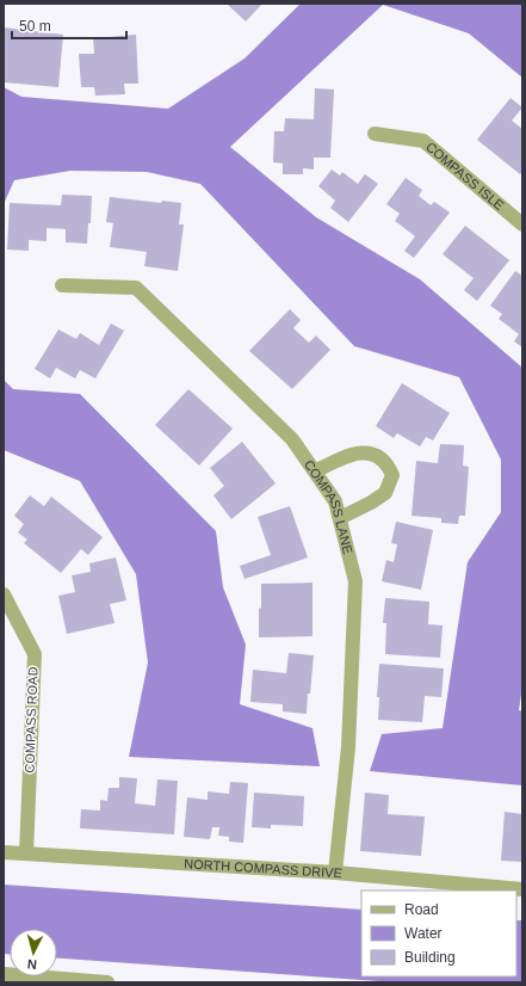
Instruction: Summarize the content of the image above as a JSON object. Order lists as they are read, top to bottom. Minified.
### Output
{"streets":{"street":["COMPASS ISLE","COMPASS LANE","COMPASS ROAD","NORTH COMPASS DRIVE"]},"crossings":[["COMPASS LANE","NORTH COMPASS DRIVE"],["COMPASS ROAD","NORTH COMPASS DRIVE"]],"legend":["Road","Water","Building"],"scale_bar":"50 m","north":"bottom"}
